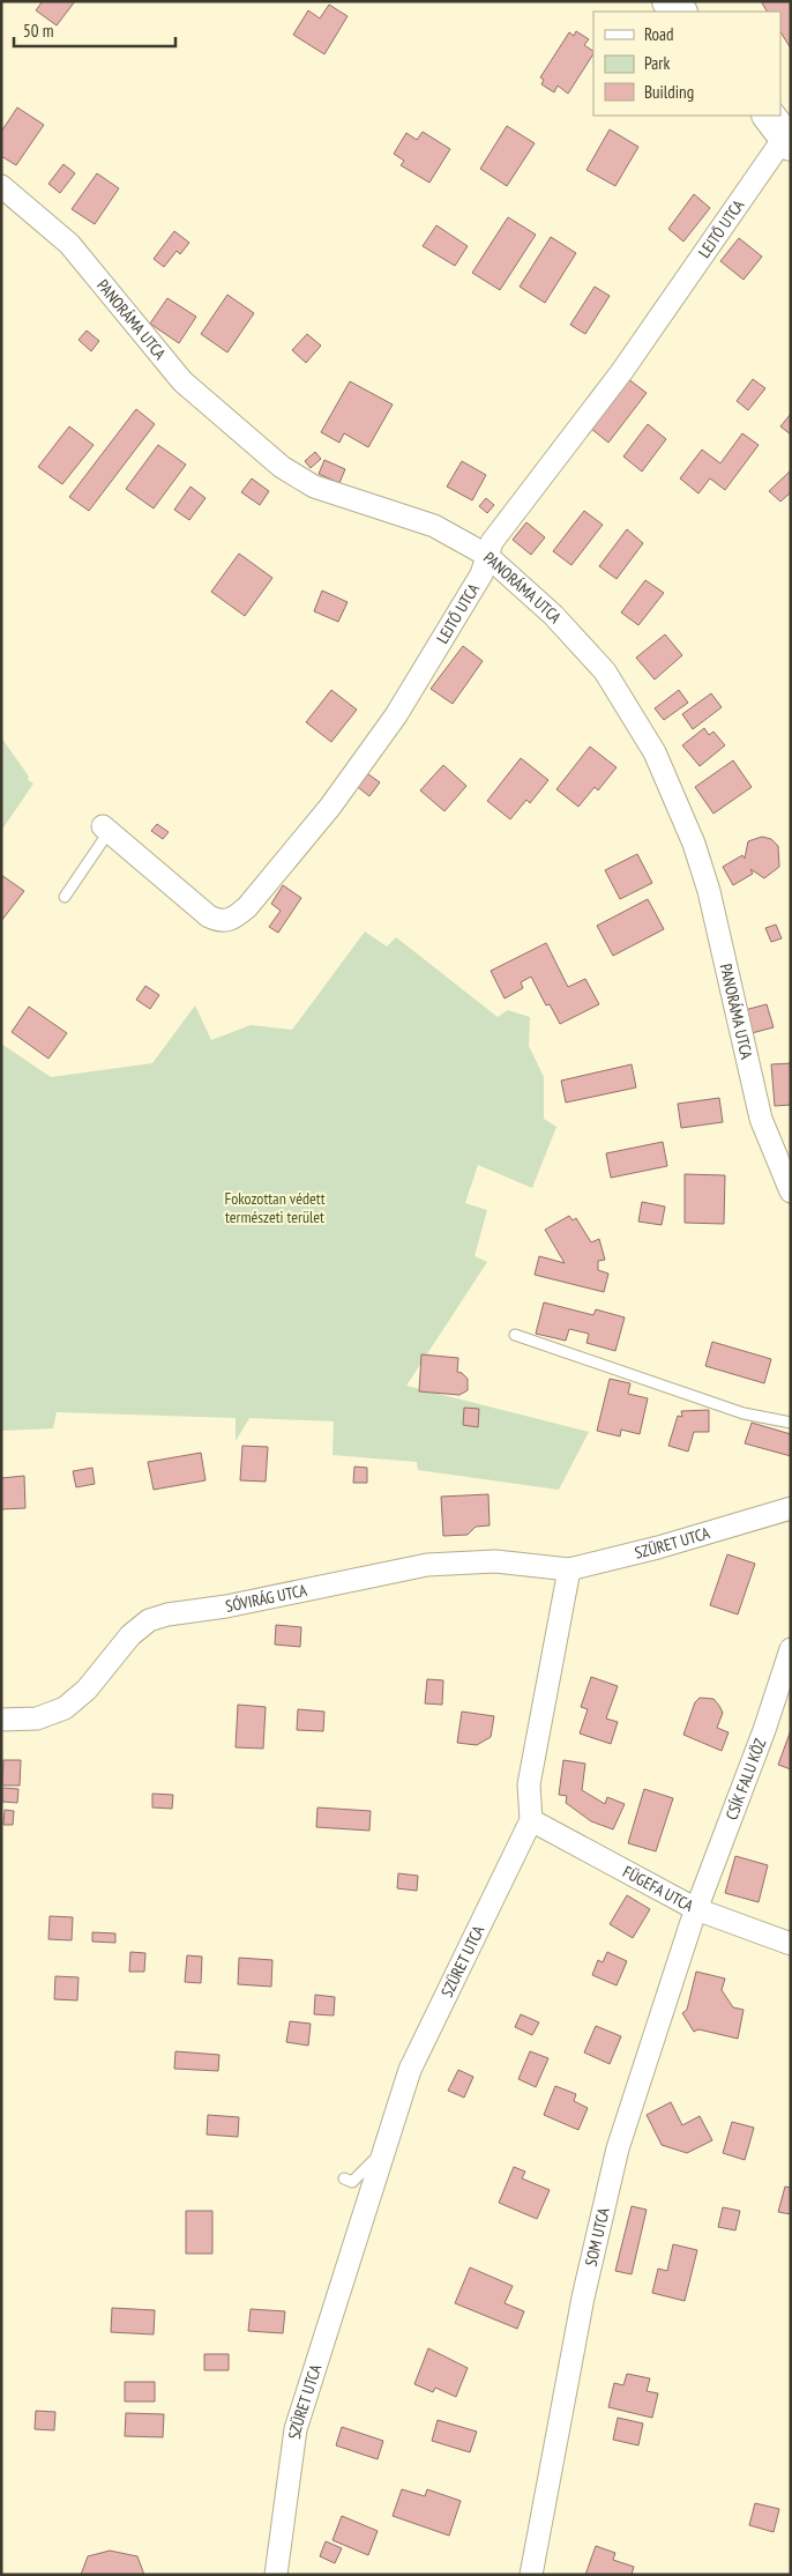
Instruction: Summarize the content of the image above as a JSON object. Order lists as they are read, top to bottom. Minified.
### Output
{"streets":{"street":["LEJTŐ UTCA","PANORÁMA UTCA","SZÜRET UTCA","SÓVIRÁG UTCA","CSÍK FALU KÖZ","FÜGEFA UTCA","SOM UTCA"]},"crossings":[["LEJTŐ UTCA","PANORÁMA UTCA"],["SZÜRET UTCA","SÓVIRÁG UTCA"],["SZÜRET UTCA","FÜGEFA UTCA"],["CSÍK FALU KÖZ","FÜGEFA UTCA"],["CSÍK FALU KÖZ","SOM UTCA"],["FÜGEFA UTCA","SOM UTCA"]],"parks":["Fokozottan védett természeti terület"],"legend":["Road","Park","Building"],"scale_bar":"50 m"}
